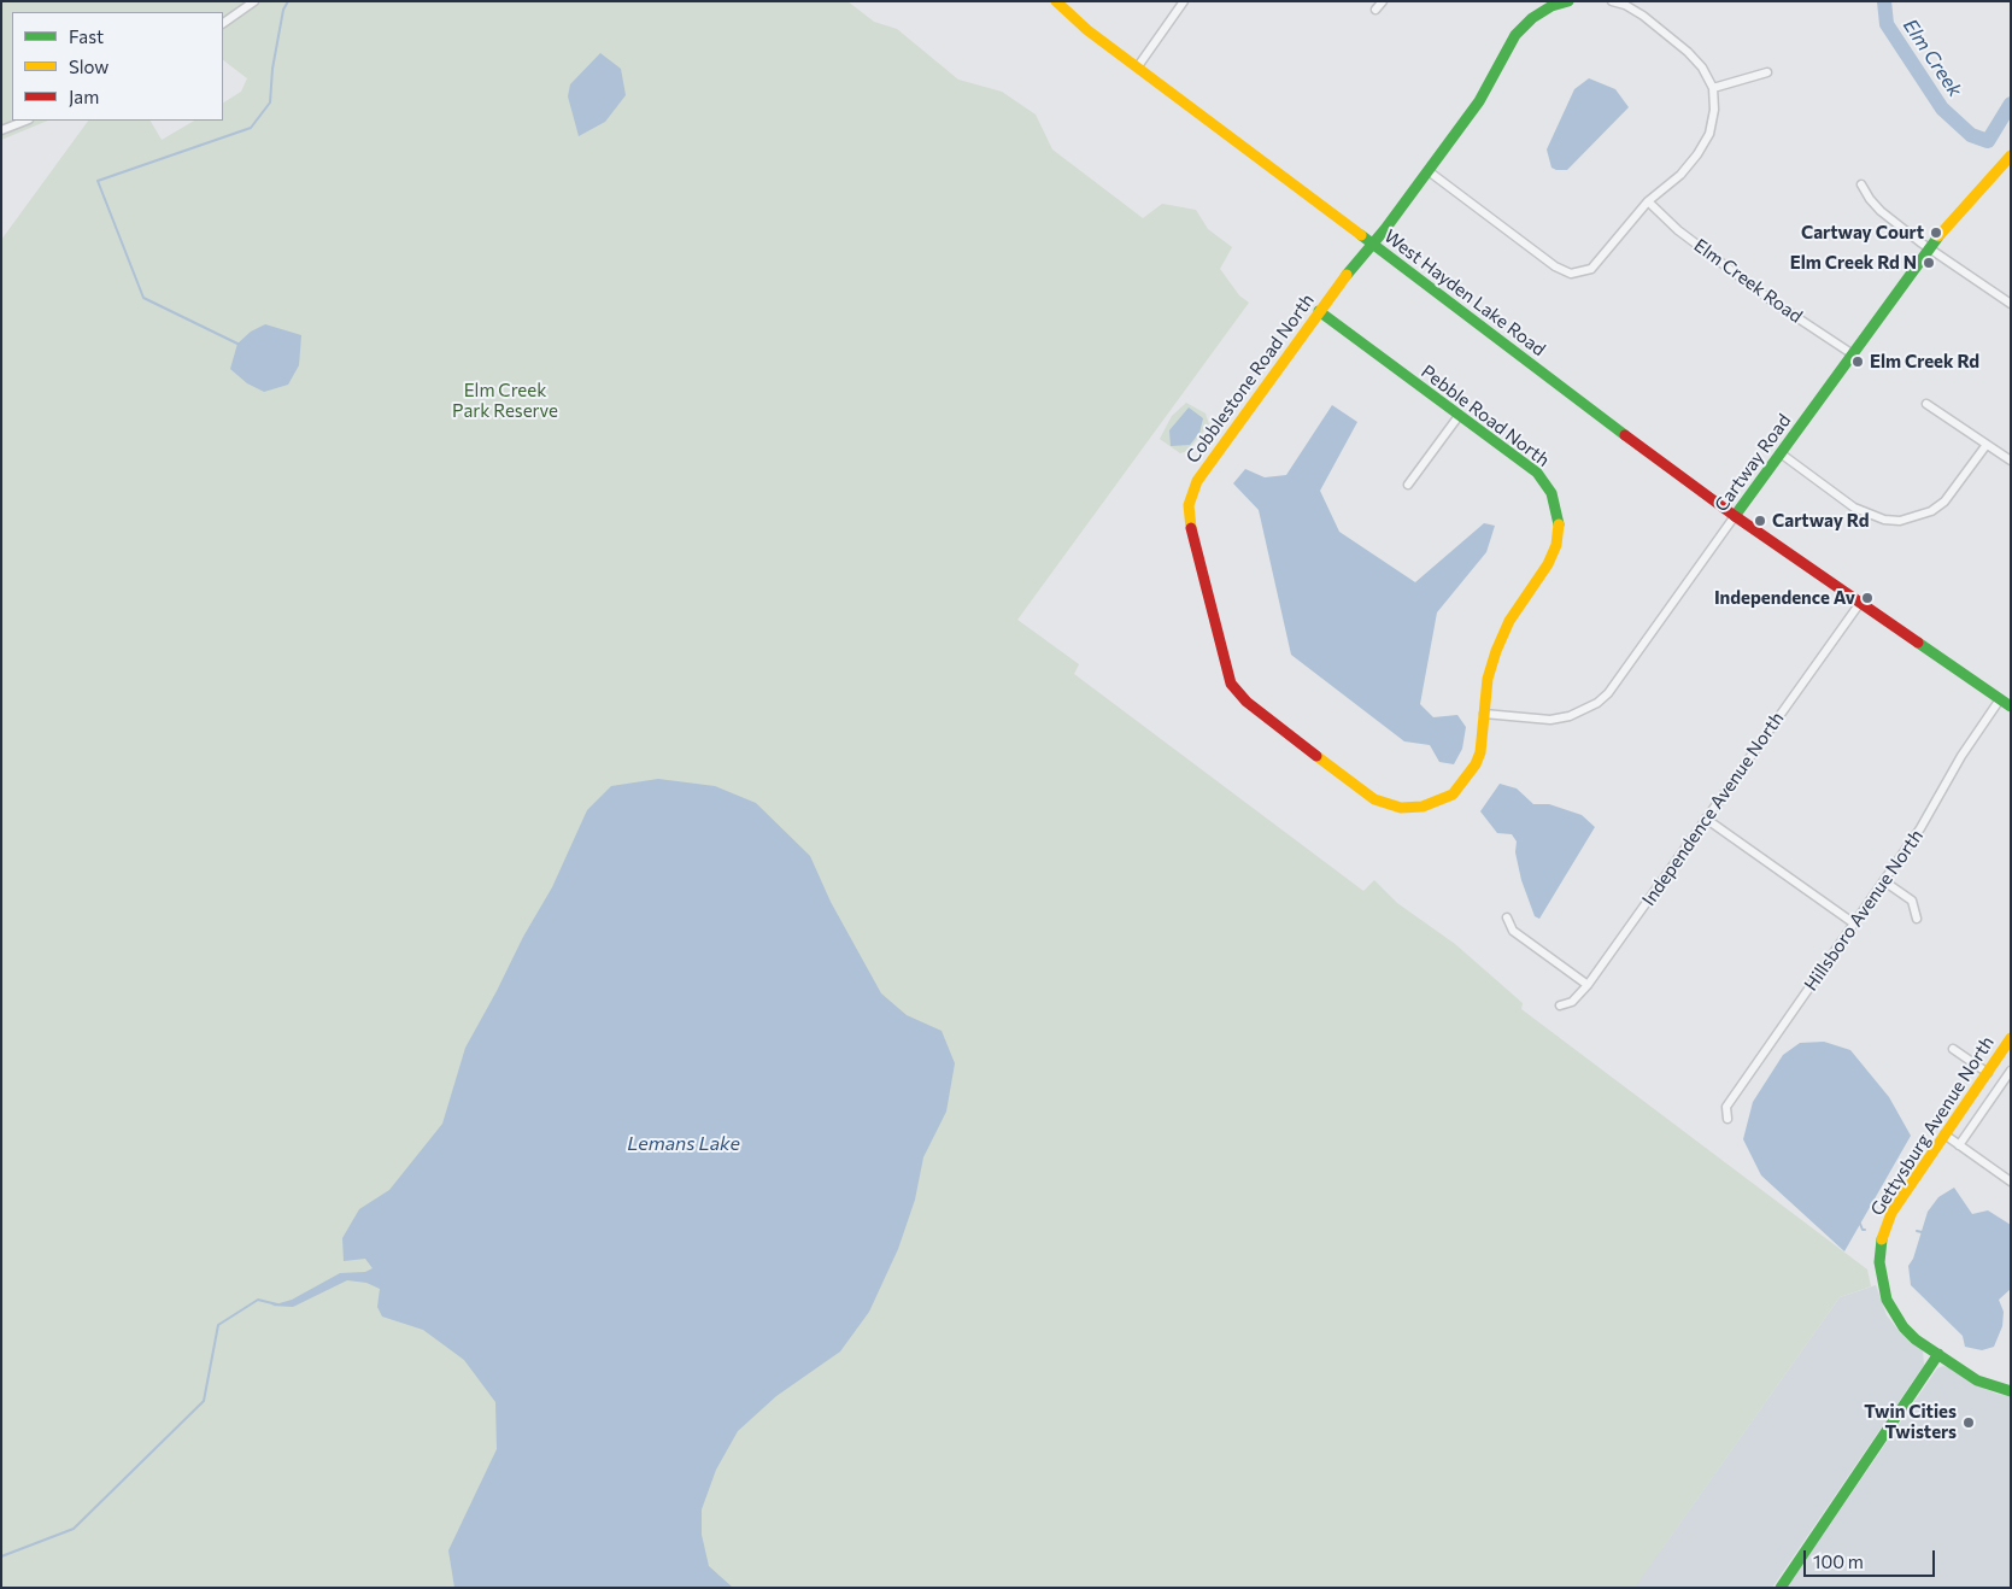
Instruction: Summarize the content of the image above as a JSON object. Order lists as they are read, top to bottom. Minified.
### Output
{"streets":{"street":["Elm Creek Road","West Hayden Lake Road","Cobblestone Road North","Pebble Road North","Cartway Road","Independence Avenue North","Hillsboro Avenue North","Gettysburg Avenue North"]},"crossings":[["Elm Creek Road","Cartway Road"],["West Hayden Lake Road","Cobblestone Road North"],["West Hayden Lake Road","Cartway Road"],["West Hayden Lake Road","Independence Avenue North"],["West Hayden Lake Road","Hillsboro Avenue North"],["Cobblestone Road North","Pebble Road North"],["Cobblestone Road North","Cartway Road"],["Pebble Road North","Cartway Road"]],"water":["Elm Creek","Lemans Lake"],"parks":["Elm Creek Park Reserve"],"places":["Cartway Court","Elm Creek Rd N","Elm Creek Rd","Cartway Rd","Independence Av","Twin Cities Twisters"],"legend":["Fast","Slow","Jam"],"scale_bar":"100 m"}
